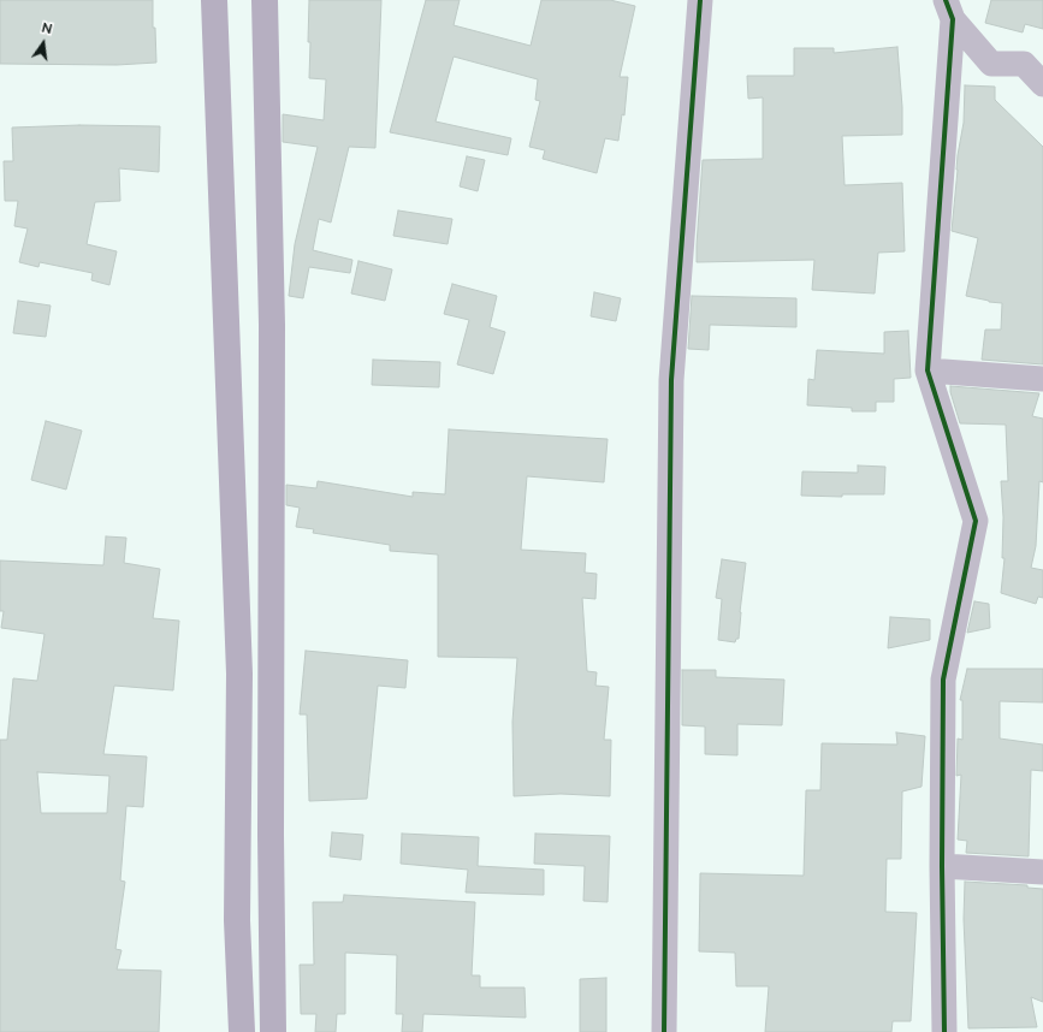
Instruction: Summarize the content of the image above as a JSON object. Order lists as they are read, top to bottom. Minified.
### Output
{"north":"top"}
